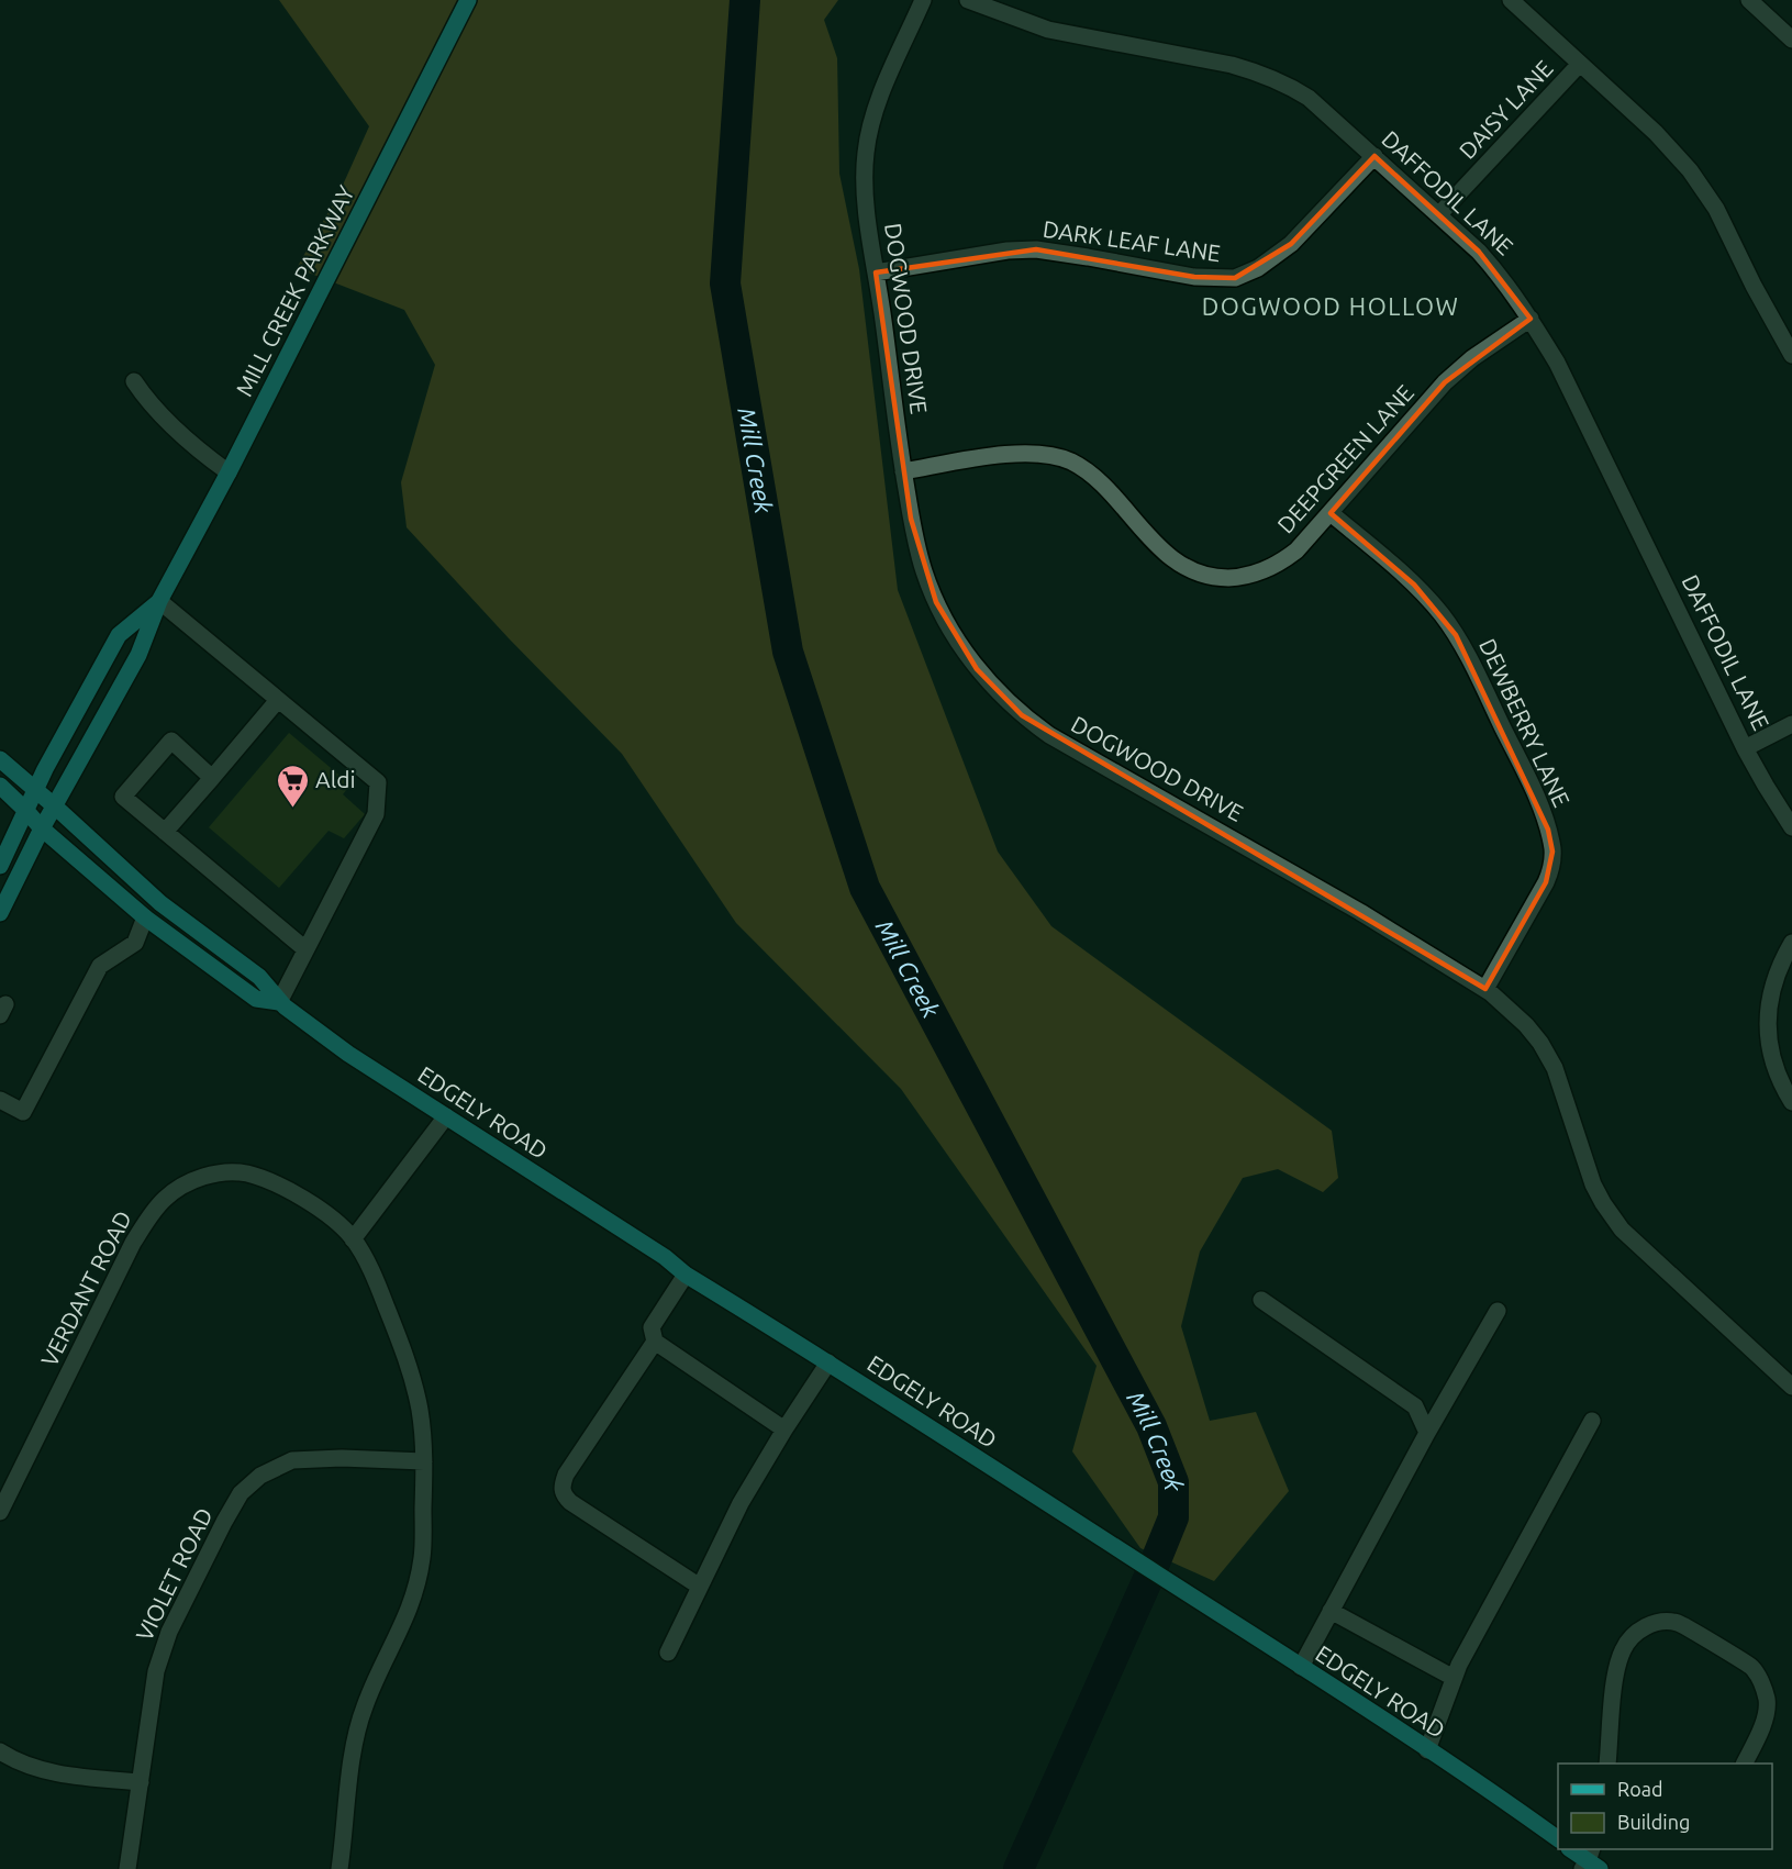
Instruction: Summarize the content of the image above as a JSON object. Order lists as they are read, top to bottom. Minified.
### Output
{"streets":{"main road":["MILL CREEK PARKWAY","EDGELY ROAD"],"street":["DAISY LANE","DAFFODIL LANE","DARK LEAF LANE","DOGWOOD DRIVE","DEEPGREEN LANE","DEWBERRY LANE","VERDANT ROAD","VIOLET ROAD"]},"crossings":[["DAISY LANE","DAFFODIL LANE"],["DAFFODIL LANE","DARK LEAF LANE"],["DAFFODIL LANE","DEEPGREEN LANE"],["DARK LEAF LANE","DOGWOOD DRIVE"],["MILL CREEK PARKWAY","EDGELY ROAD"],["DOGWOOD DRIVE","DEEPGREEN LANE"],["DOGWOOD DRIVE","DEWBERRY LANE"],["DEEPGREEN LANE","DEWBERRY LANE"],["VERDANT ROAD","VIOLET ROAD"]],"districts":["DOGWOOD HOLLOW"],"water":["Mill Creek"],"places":{"supermarket":["Aldi"]},"legend":["Road","Building"]}
